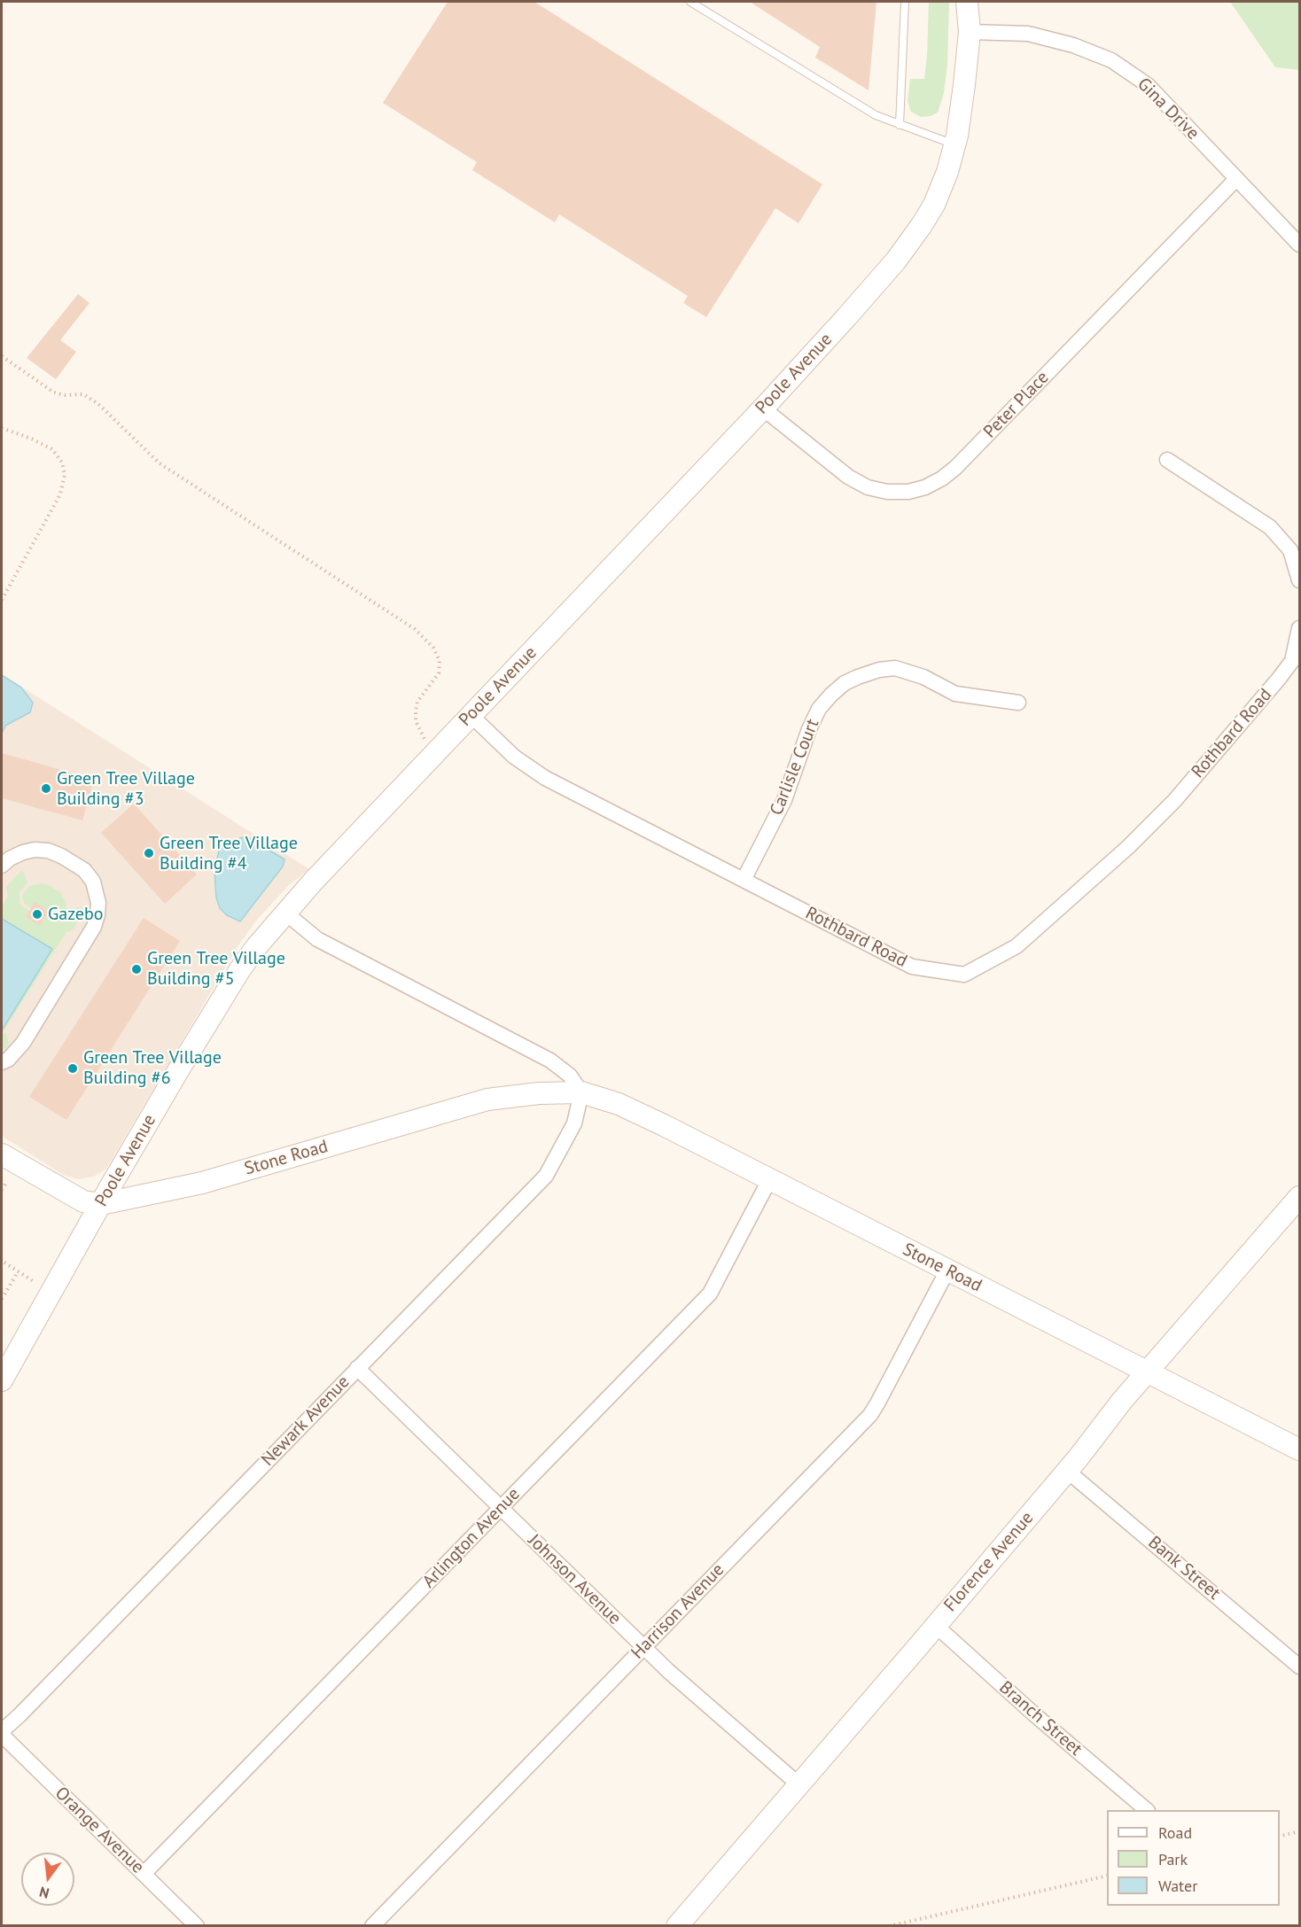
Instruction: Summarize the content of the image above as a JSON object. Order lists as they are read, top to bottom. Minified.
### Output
{"streets":{"street":["Gina Drive","Poole Avenue","Peter Place","Rothbard Road","Carlisle Court","Stone Road","Newark Avenue","Arlington Avenue","Florence Avenue","Bank Street","Johnson Avenue","Harrison Avenue","Branch Street","Orange Avenue"]},"crossings":[["Gina Drive","Poole Avenue"],["Gina Drive","Peter Place"],["Poole Avenue","Peter Place"],["Poole Avenue","Rothbard Road"],["Poole Avenue","Stone Road"],["Rothbard Road","Carlisle Court"],["Stone Road","Newark Avenue"],["Stone Road","Arlington Avenue"],["Stone Road","Florence Avenue"],["Stone Road","Harrison Avenue"],["Newark Avenue","Johnson Avenue"],["Newark Avenue","Orange Avenue"],["Arlington Avenue","Johnson Avenue"],["Arlington Avenue","Orange Avenue"],["Florence Avenue","Bank Street"],["Florence Avenue","Johnson Avenue"],["Florence Avenue","Branch Street"],["Johnson Avenue","Harrison Avenue"]],"places":["Green Tree Village Building #3","Green Tree Village Building #4","Gazebo","Green Tree Village Building #5","Green Tree Village Building #6"],"legend":["Road","Park","Water"],"north":"bottom"}
